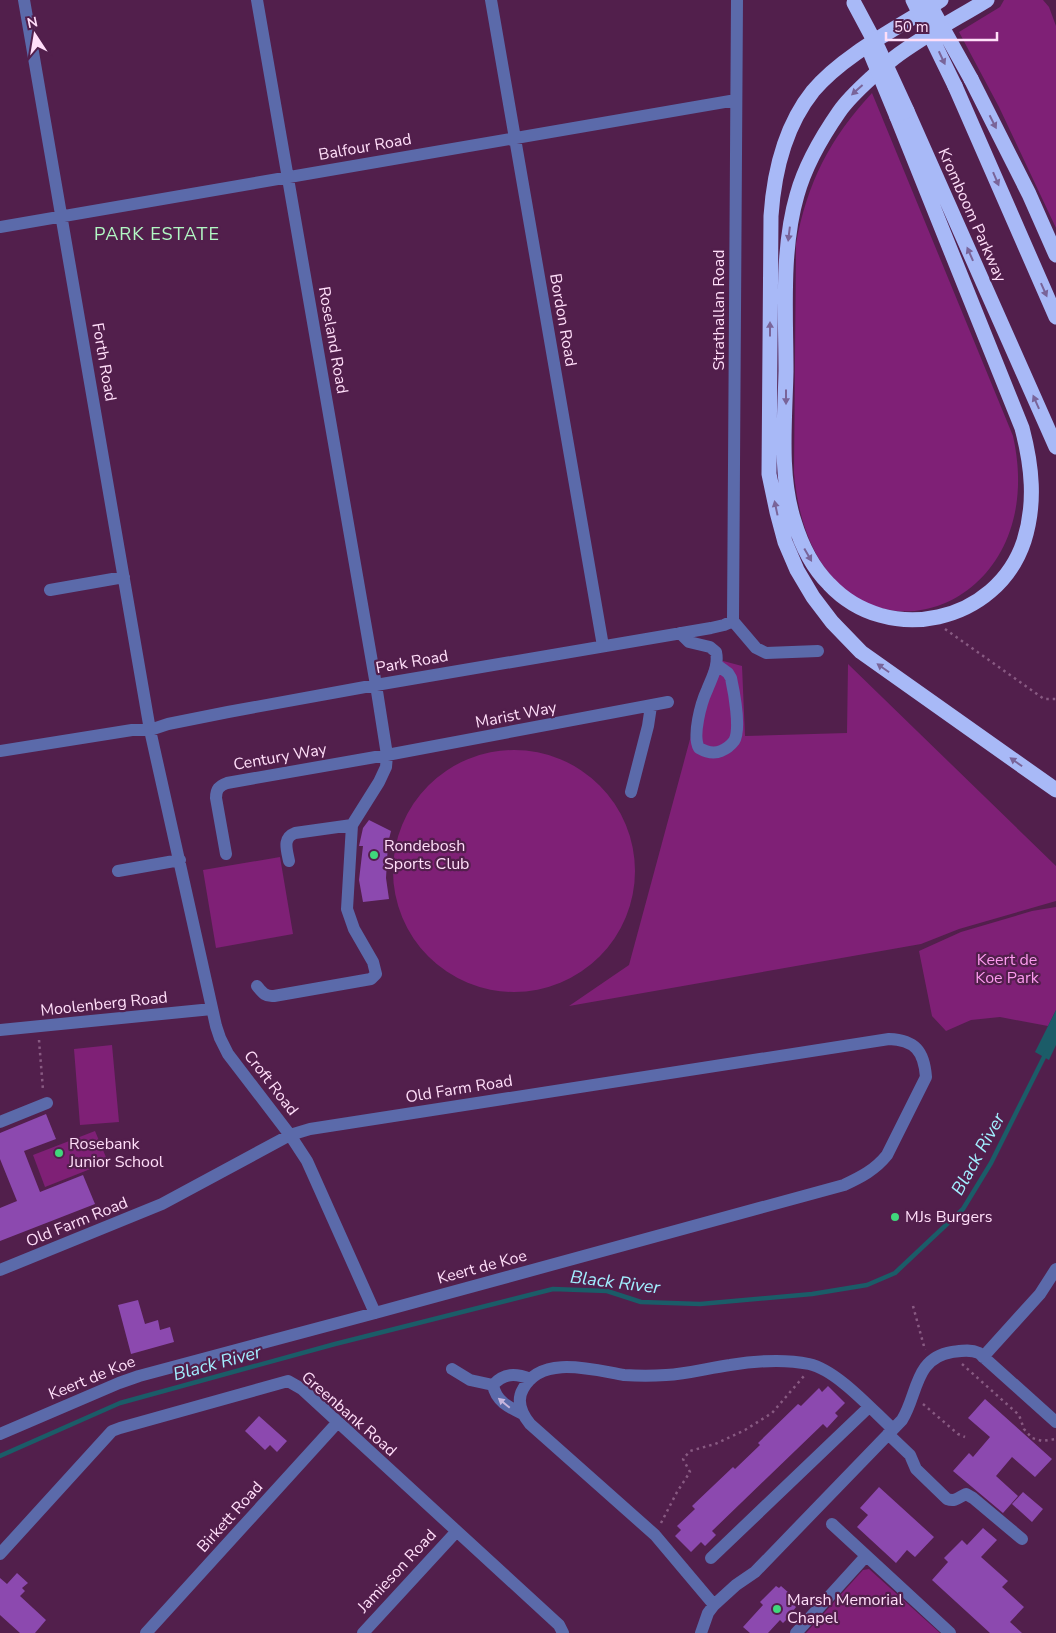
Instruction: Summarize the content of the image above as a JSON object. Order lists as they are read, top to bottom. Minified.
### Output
{"streets":{"highway":["Kromboom Parkway"],"street":["Balfour Road","Strathallan Road","Bordon Road","Roseland Road","Forth Road","Park Road","Marist Way","Century Way","Moolenberg Road","Croft Road","Old Farm Road","Keert de Koe","Greenbank Road","Birkett Road","Jamieson Road"]},"crossings":[["Balfour Road","Strathallan Road"],["Balfour Road","Bordon Road"],["Balfour Road","Roseland Road"],["Balfour Road","Forth Road"],["Strathallan Road","Park Road"],["Bordon Road","Park Road"],["Roseland Road","Park Road"],["Roseland Road","Marist Way"],["Roseland Road","Century Way"],["Forth Road","Park Road"],["Forth Road","Croft Road"],["Park Road","Croft Road"],["Marist Way","Century Way"],["Moolenberg Road","Croft Road"],["Croft Road","Old Farm Road"],["Croft Road","Keert de Koe"],["Old Farm Road","Keert de Koe"],["Greenbank Road","Birkett Road"],["Greenbank Road","Jamieson Road"]],"districts":["PARK ESTATE"],"water":["Black River"],"parks":["Keert de Koe Park"],"places":["Rondebosh Sports Club","Rosebank Junior School","MJs Burgers","Marsh Memorial Chapel"],"scale_bar":"50 m","north":"top"}
